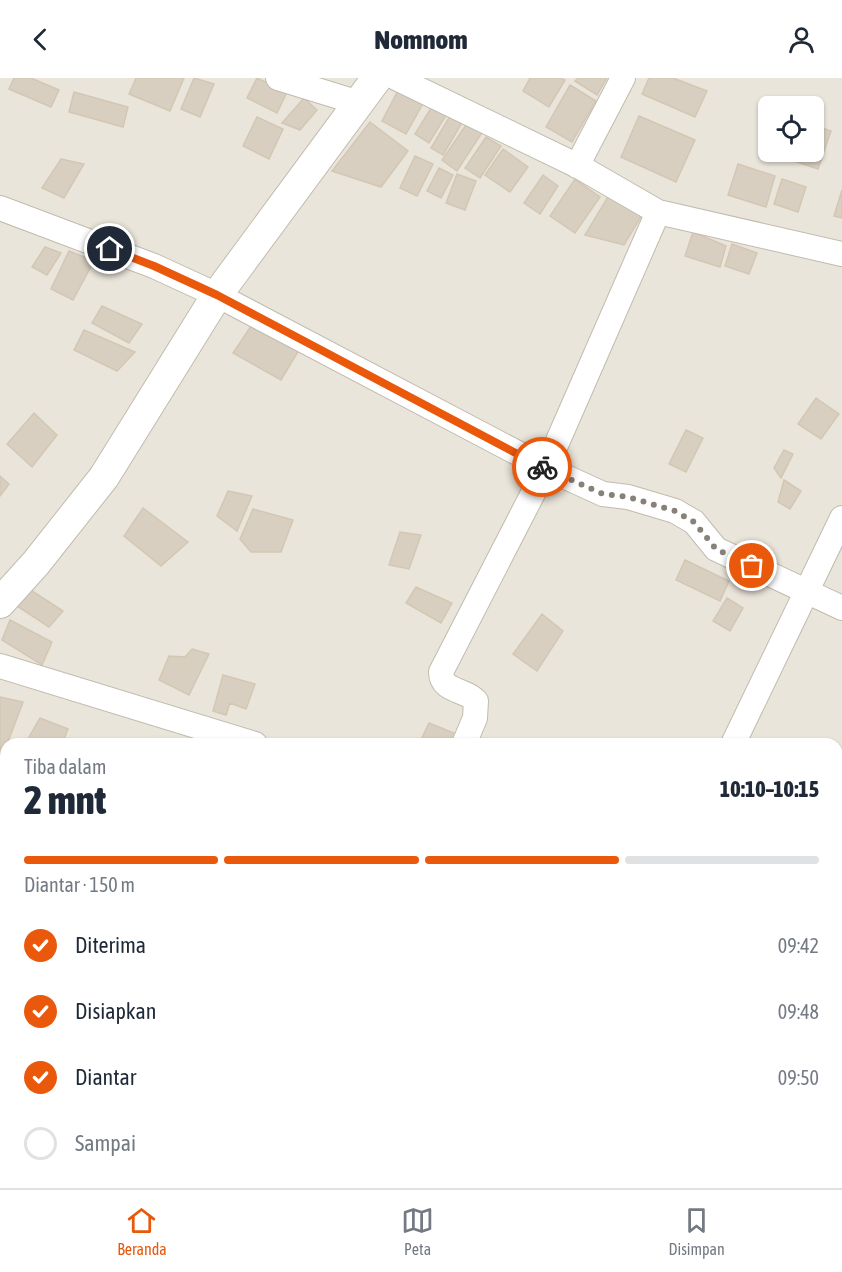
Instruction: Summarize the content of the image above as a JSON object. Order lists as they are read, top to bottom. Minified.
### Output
{"page":{"header":"Nomnom","heading":["2 mnt","Tiba dalam","10:10–10:15"],"bar":"Diantar · 150 m","list":[["Diterima","09:42"],["Disiapkan","09:48"],["Diantar","09:50"],"Sampai"],"tabs":["Beranda","Peta","Disimpan"]}}
